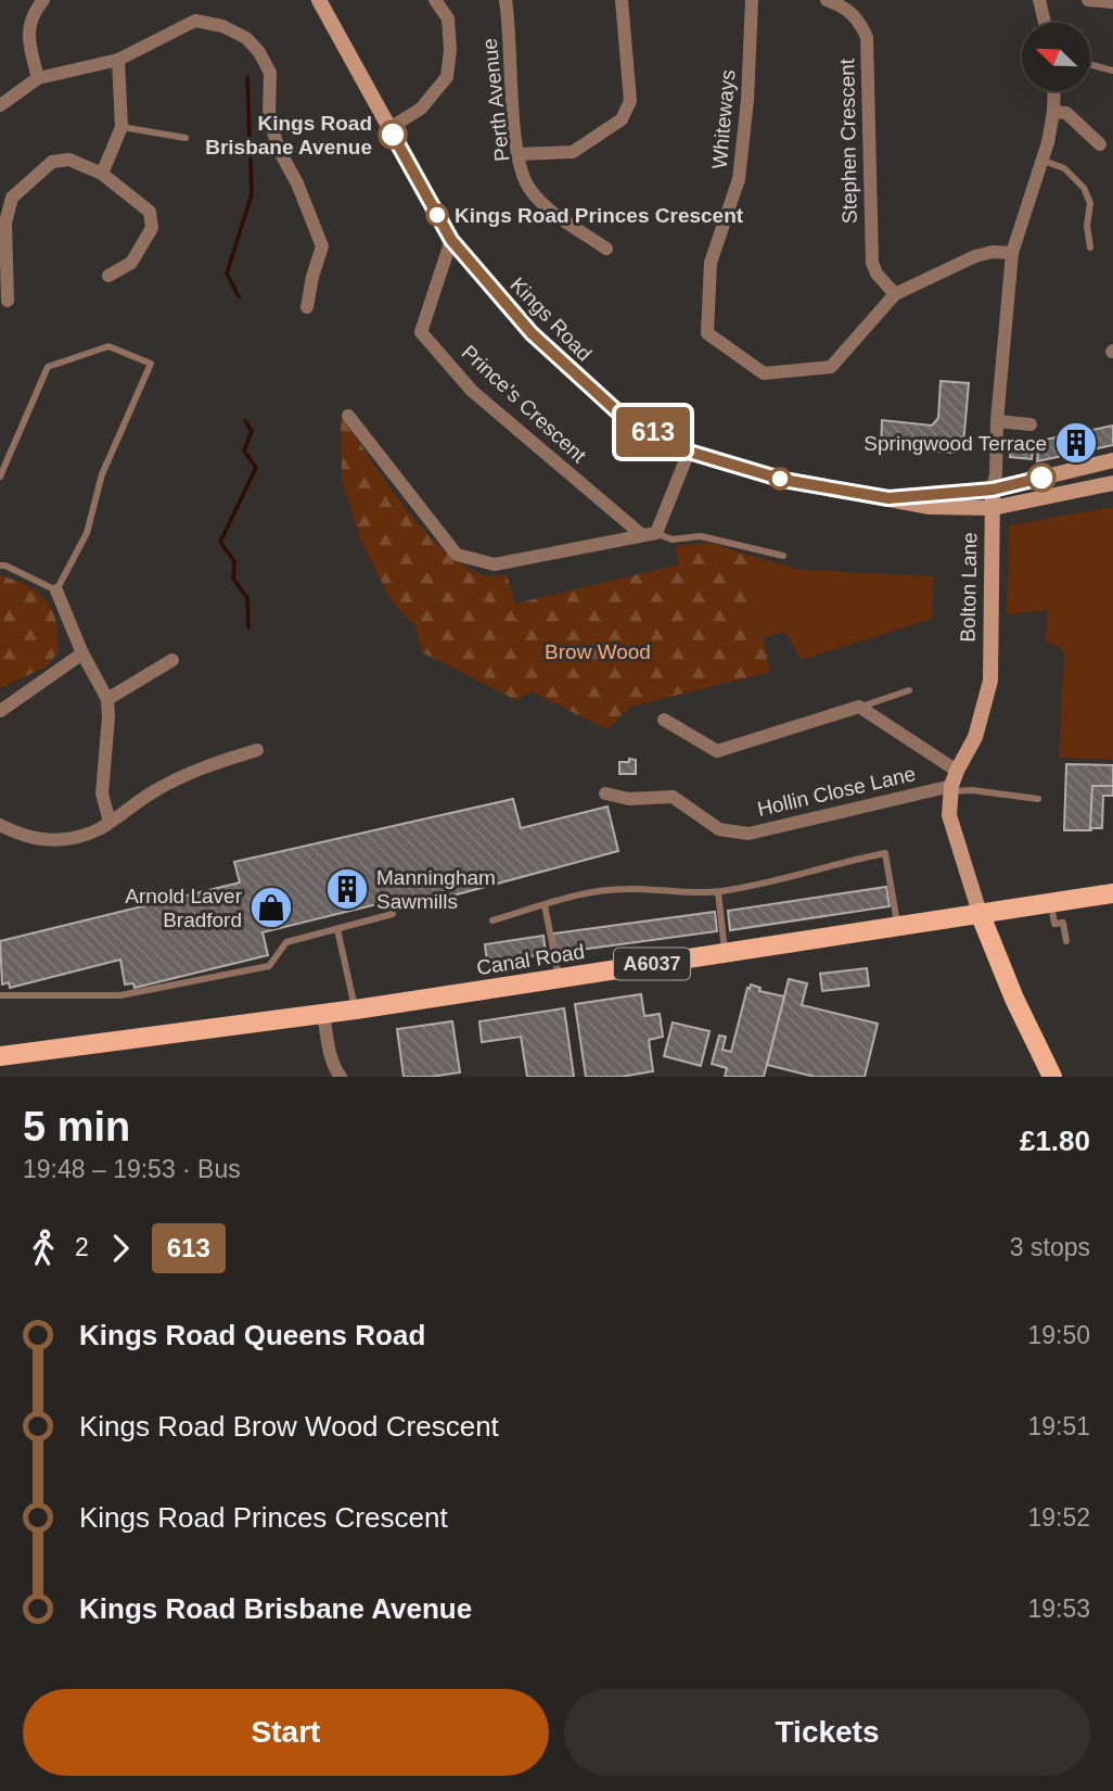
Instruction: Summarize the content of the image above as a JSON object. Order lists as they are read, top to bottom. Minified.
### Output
{"streets":{"main road":["Bolton Lane","Canal Road","A6037"],"street":["Perth Avenue","Whiteways","Stephen Crescent","Kings Road","Prince's Crescent","Hollin Close Lane"]},"crossings":[["Whiteways","Stephen Crescent"],["Whiteways","Bolton Lane"],["Kings Road","Prince's Crescent"],["Kings Road","Bolton Lane"],["Bolton Lane","Hollin Close Lane"],["Bolton Lane","Canal Road"]],"parks":["Brow Wood"],"places":{"other":["Kings Road Brisbane Avenue","Kings Road Princes Crescent"],"building":["Springwood Terrace","Manningham Sawmills"],"shop":["Arnold Laver Bradford"]},"lines":["bus line 613"],"north":"top left","page":{"on_map":"613","heading":["5 min","19:48 – 19:53 · Bus","£1.80"],"legs":["2","613","3 stops"],"list":[{"name":"Kings Road Queens Road","value":"19:50"},{"name":"Kings Road Brow Wood Crescent","value":"19:51"},{"name":"Kings Road Princes Crescent","value":"19:52"},{"name":"Kings Road Brisbane Avenue","value":"19:53"}],"buttons":["Start","Tickets"]}}
